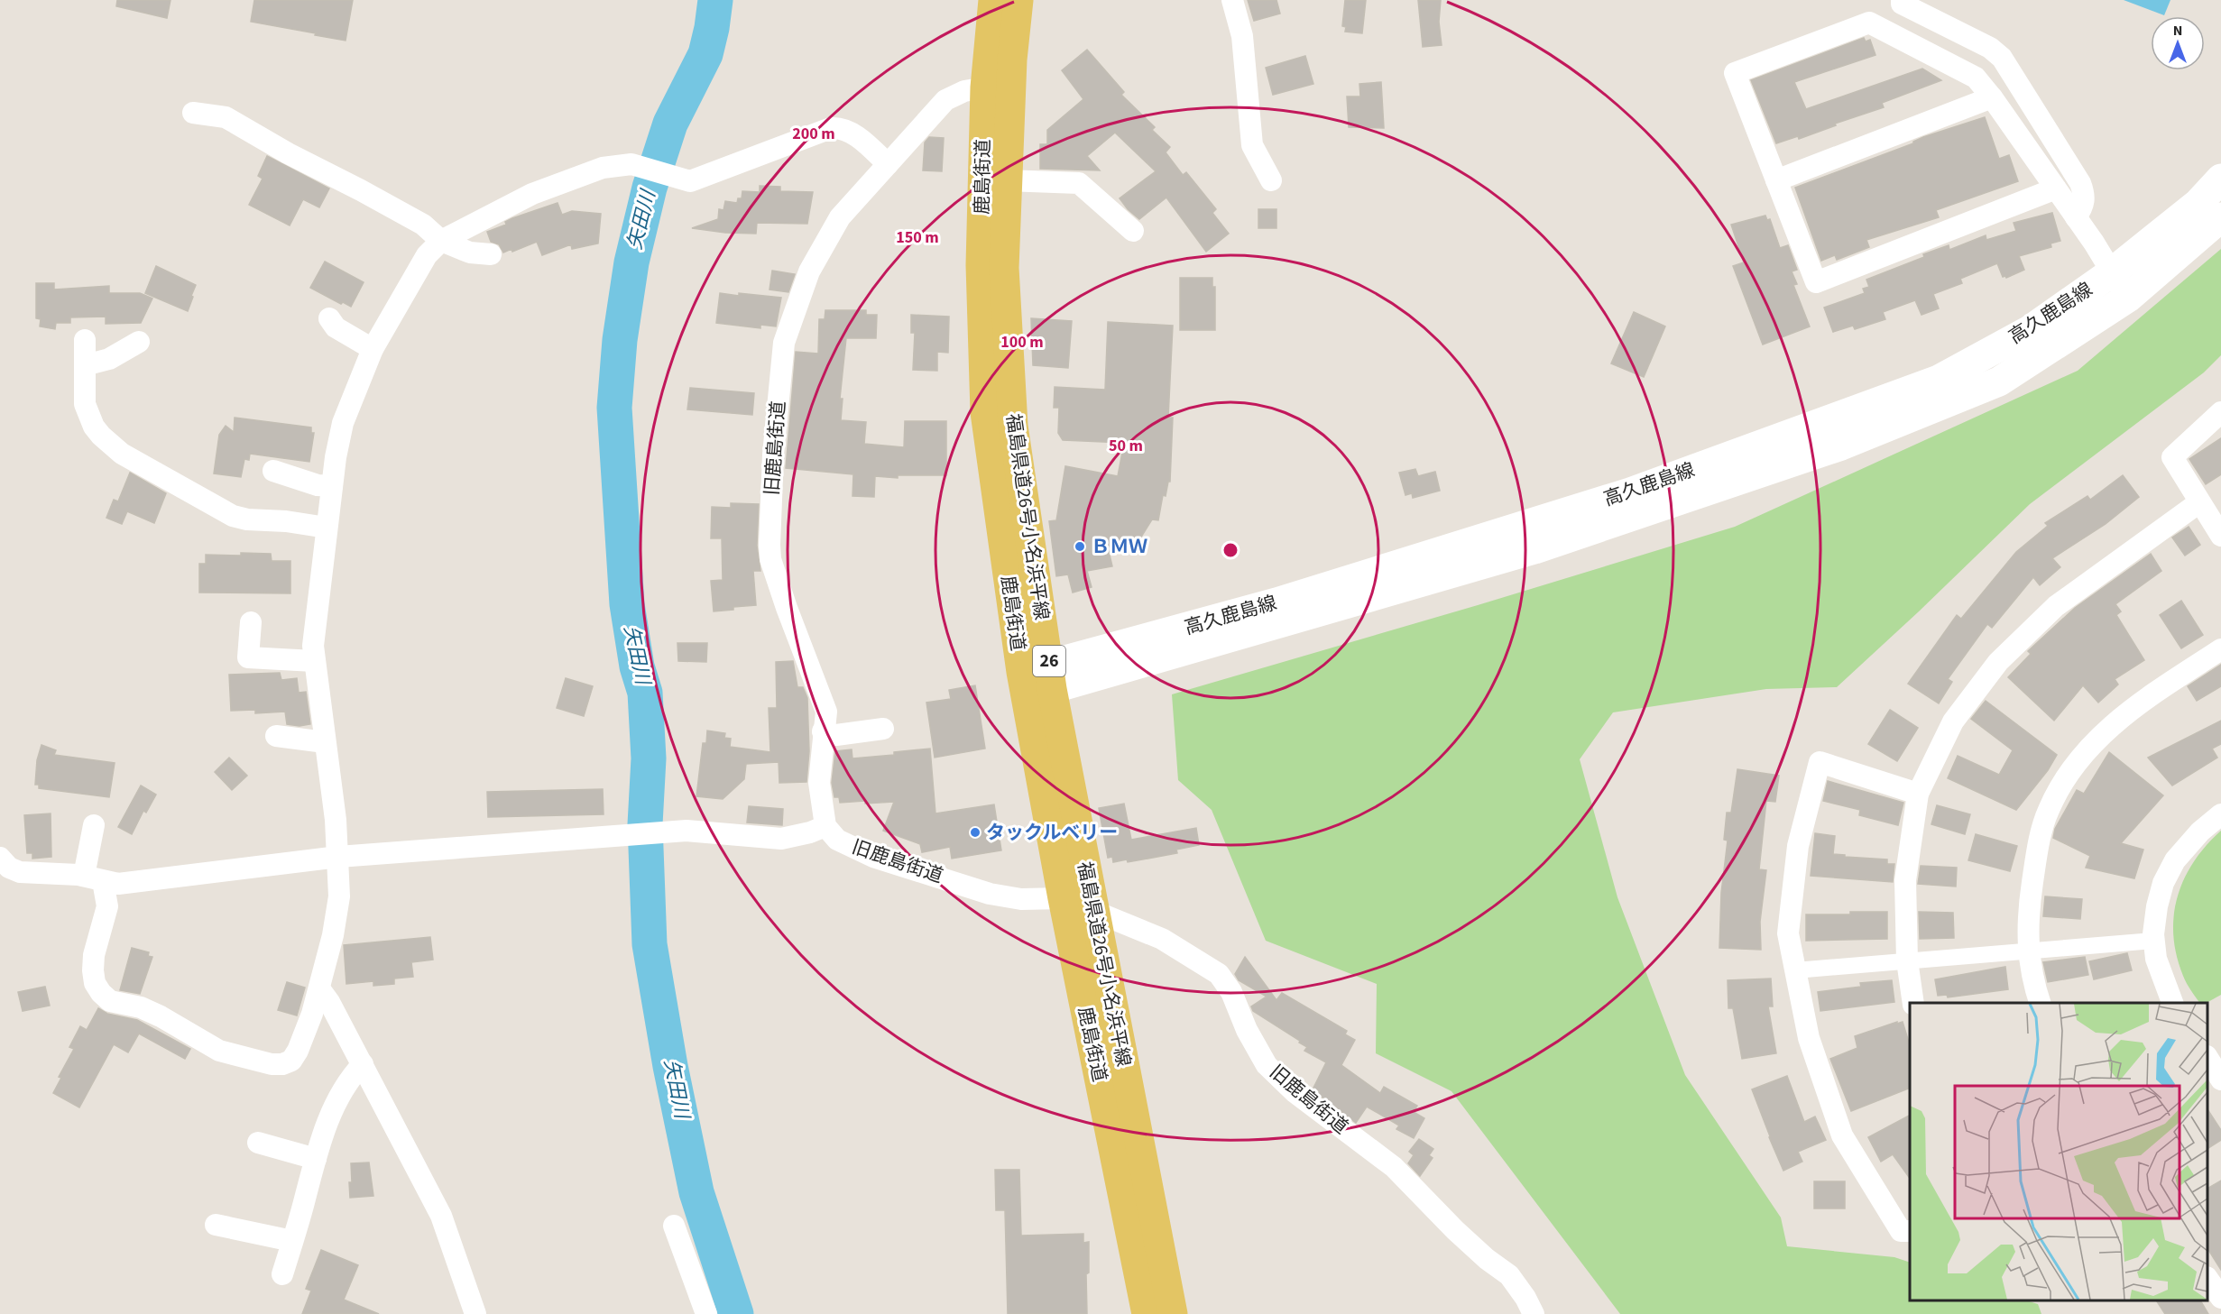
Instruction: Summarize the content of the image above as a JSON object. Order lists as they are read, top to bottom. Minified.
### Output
{"streets":{"main road":["鹿島街道","高久鹿島線","福島県道26号小名浜平線","26"],"street":["旧鹿島街道"]},"crossings":[["鹿島街道","高久鹿島線"],["鹿島街道","旧鹿島街道"],["鹿島街道","福島県道26号小名浜平線"],["高久鹿島線","福島県道26号小名浜平線"],["旧鹿島街道","福島県道26号小名浜平線"]],"water":["矢田川"],"places":["ＢＭＷ","タックルベリー"],"north":"top","rings":["200 m","150 m","100 m","50 m"]}
